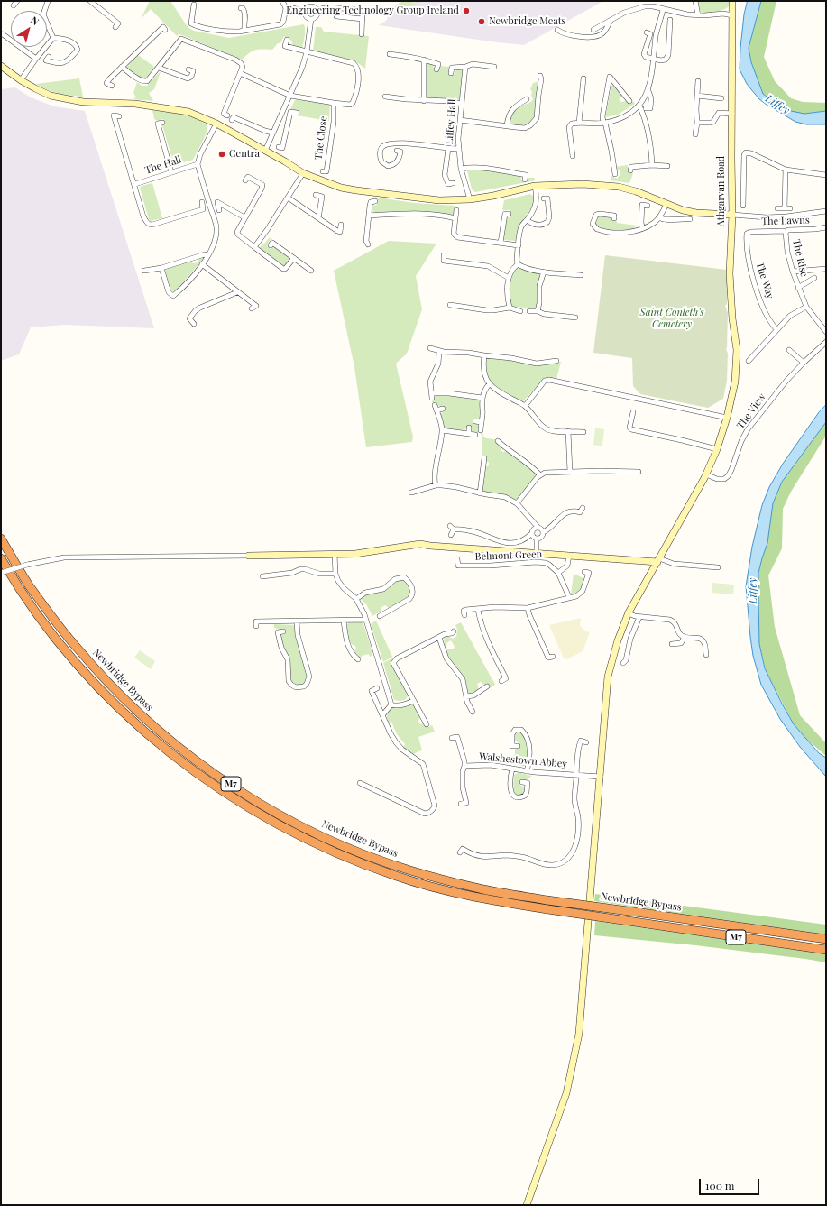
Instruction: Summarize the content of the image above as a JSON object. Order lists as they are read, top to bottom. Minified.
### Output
{"streets":{"highway":["Newbridge Bypass","M7"],"main road":["Athgarvan Road"],"street":["Liffey Hall","The Close","The Hall","The Lawns","The Rise","The Way","The View","Belmont Green","Walshestown Abbey"]},"crossings":[["Athgarvan Road","The View"],["Athgarvan Road","Walshestown Abbey"],["The Lawns","The Rise"],["The Lawns","The Way"]],"water":["Liffey"],"parks":["Saint Conleth's Cemetery"],"places":["Engineering Technology Group Ireland","Newbridge Meats","Centra"],"scale_bar":"100 m","north":"top right"}
